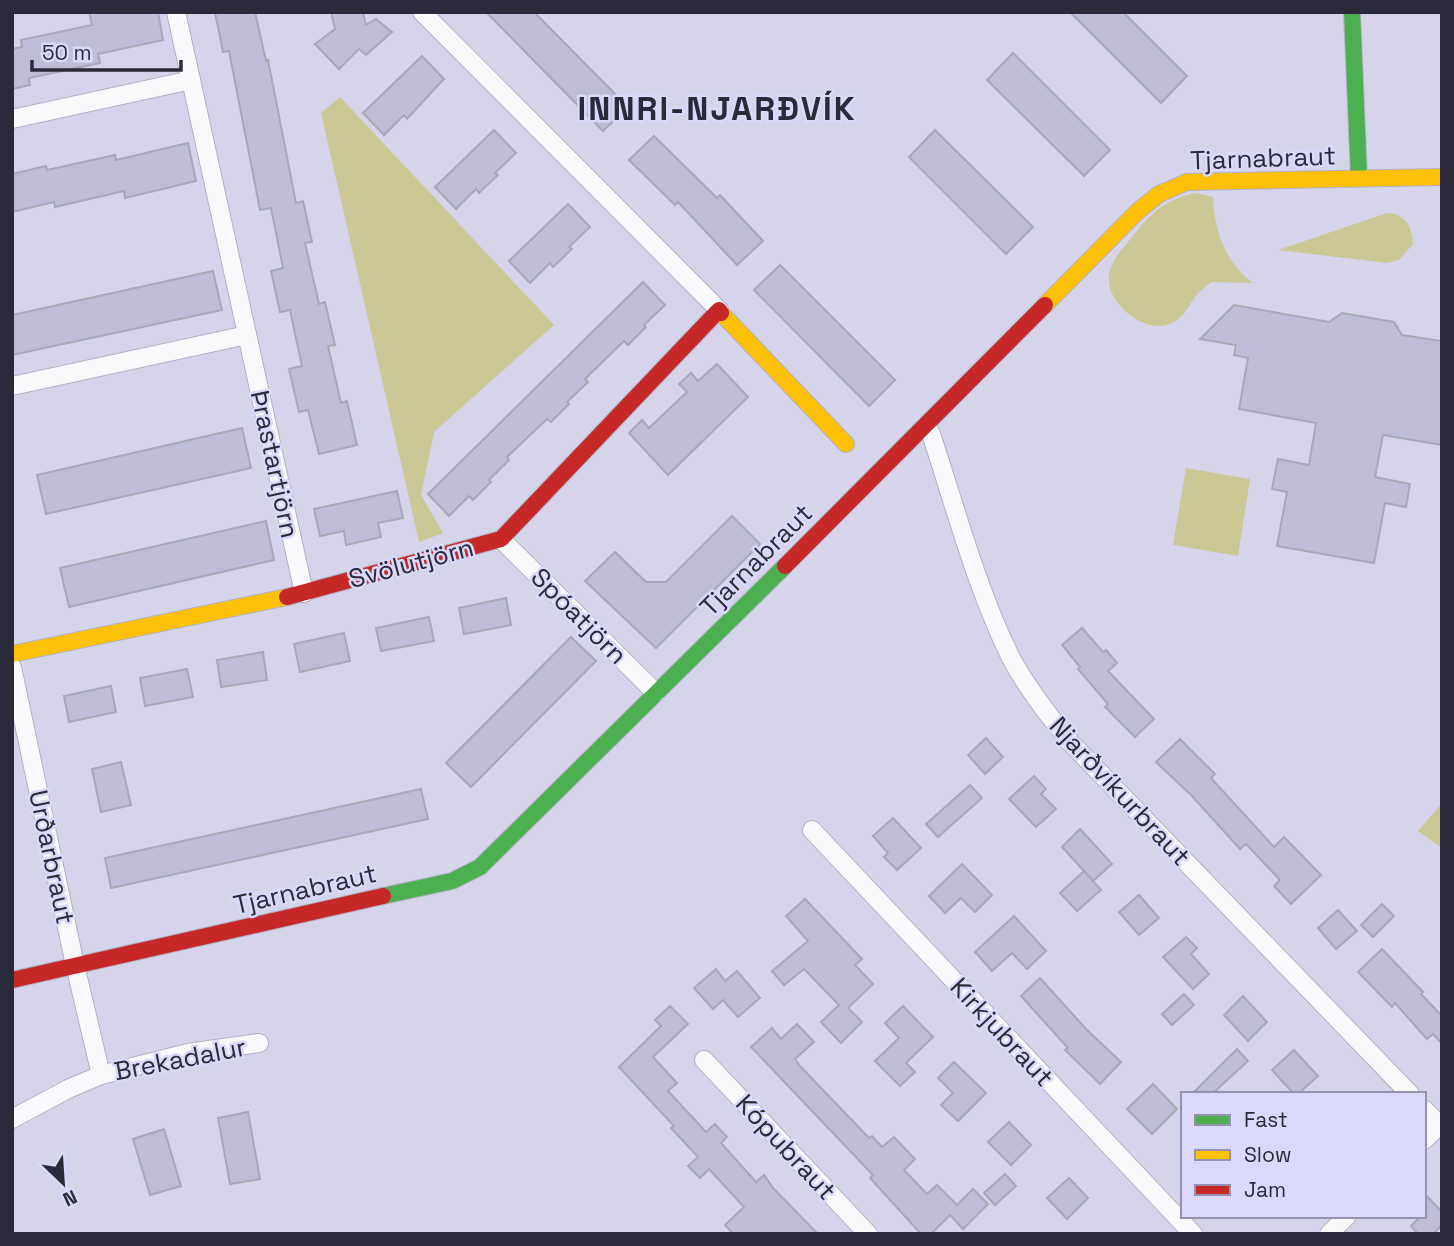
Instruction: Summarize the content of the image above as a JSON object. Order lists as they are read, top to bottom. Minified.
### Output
{"streets":{"street":["Tjarnabraut","Þrastartjörn","Svölutjörn","Spóatjörn","Njarðvíkurbraut","Urðarbraut","Kirkjubraut","Brekadalur","Kópubraut"]},"crossings":[["Tjarnabraut","Spóatjörn"],["Tjarnabraut","Njarðvíkurbraut"],["Tjarnabraut","Urðarbraut"],["Tjarnabraut","Brekadalur"],["Þrastartjörn","Svölutjörn"],["Svölutjörn","Spóatjörn"],["Urðarbraut","Brekadalur"]],"districts":["INNRI-NJARÐVÍK"],"legend":["Fast","Slow","Jam"],"scale_bar":"50 m","north":"bottom right"}
